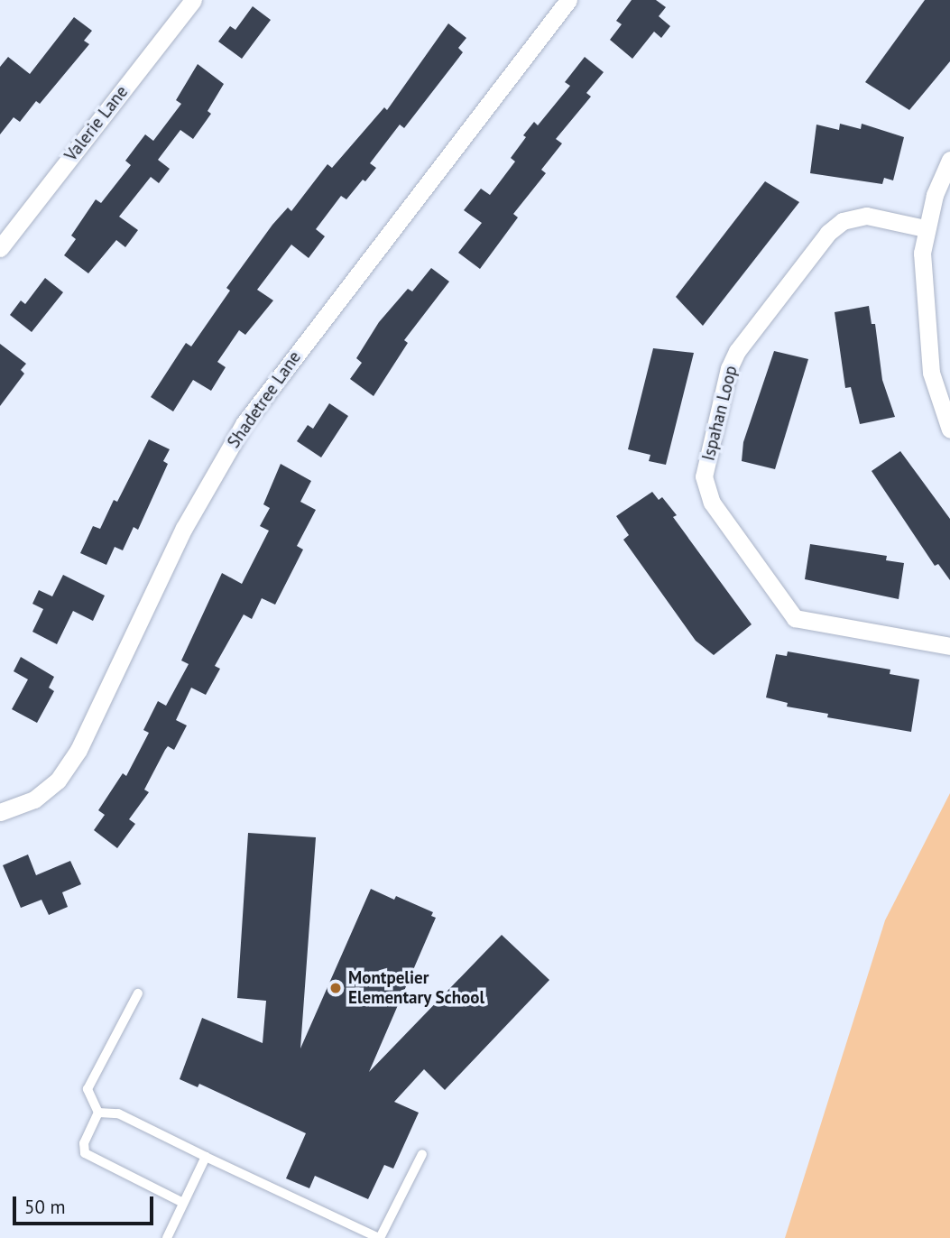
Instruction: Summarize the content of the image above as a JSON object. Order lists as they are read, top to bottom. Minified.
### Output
{"streets":{"street":["Valerie Lane","Shadetree Lane","Ispahan Loop"]},"places":["Montpelier Elementary School"],"scale_bar":"50 m"}
